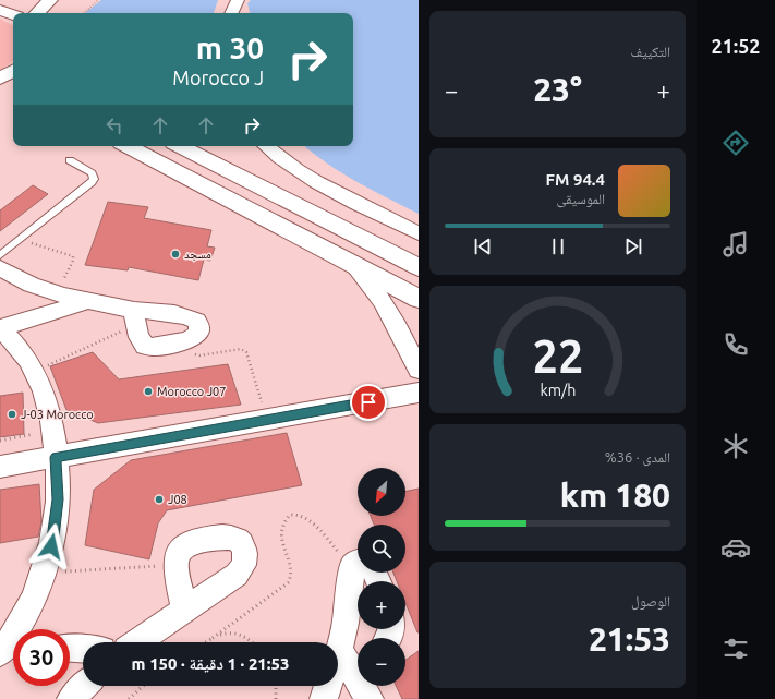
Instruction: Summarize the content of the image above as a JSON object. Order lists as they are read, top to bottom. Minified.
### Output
{"places":["مسجد","Morocco J07","J-03 Morocco","J08"],"north":"bottom left","page":{"tabs":"21:52","tile":["التكييف",["المدى · 36%","180 km"],["الوصول","21:53"]],"turn":["30 m","Morocco J"],"heat":["−","23°","+"],"song":["94.4 FM","الموسيقى"],"map_buttons":["+","−"],"limit":"30","trip":"21:53 · 1 دقيقة · 150 m","gauge":["22","km/h"]}}
